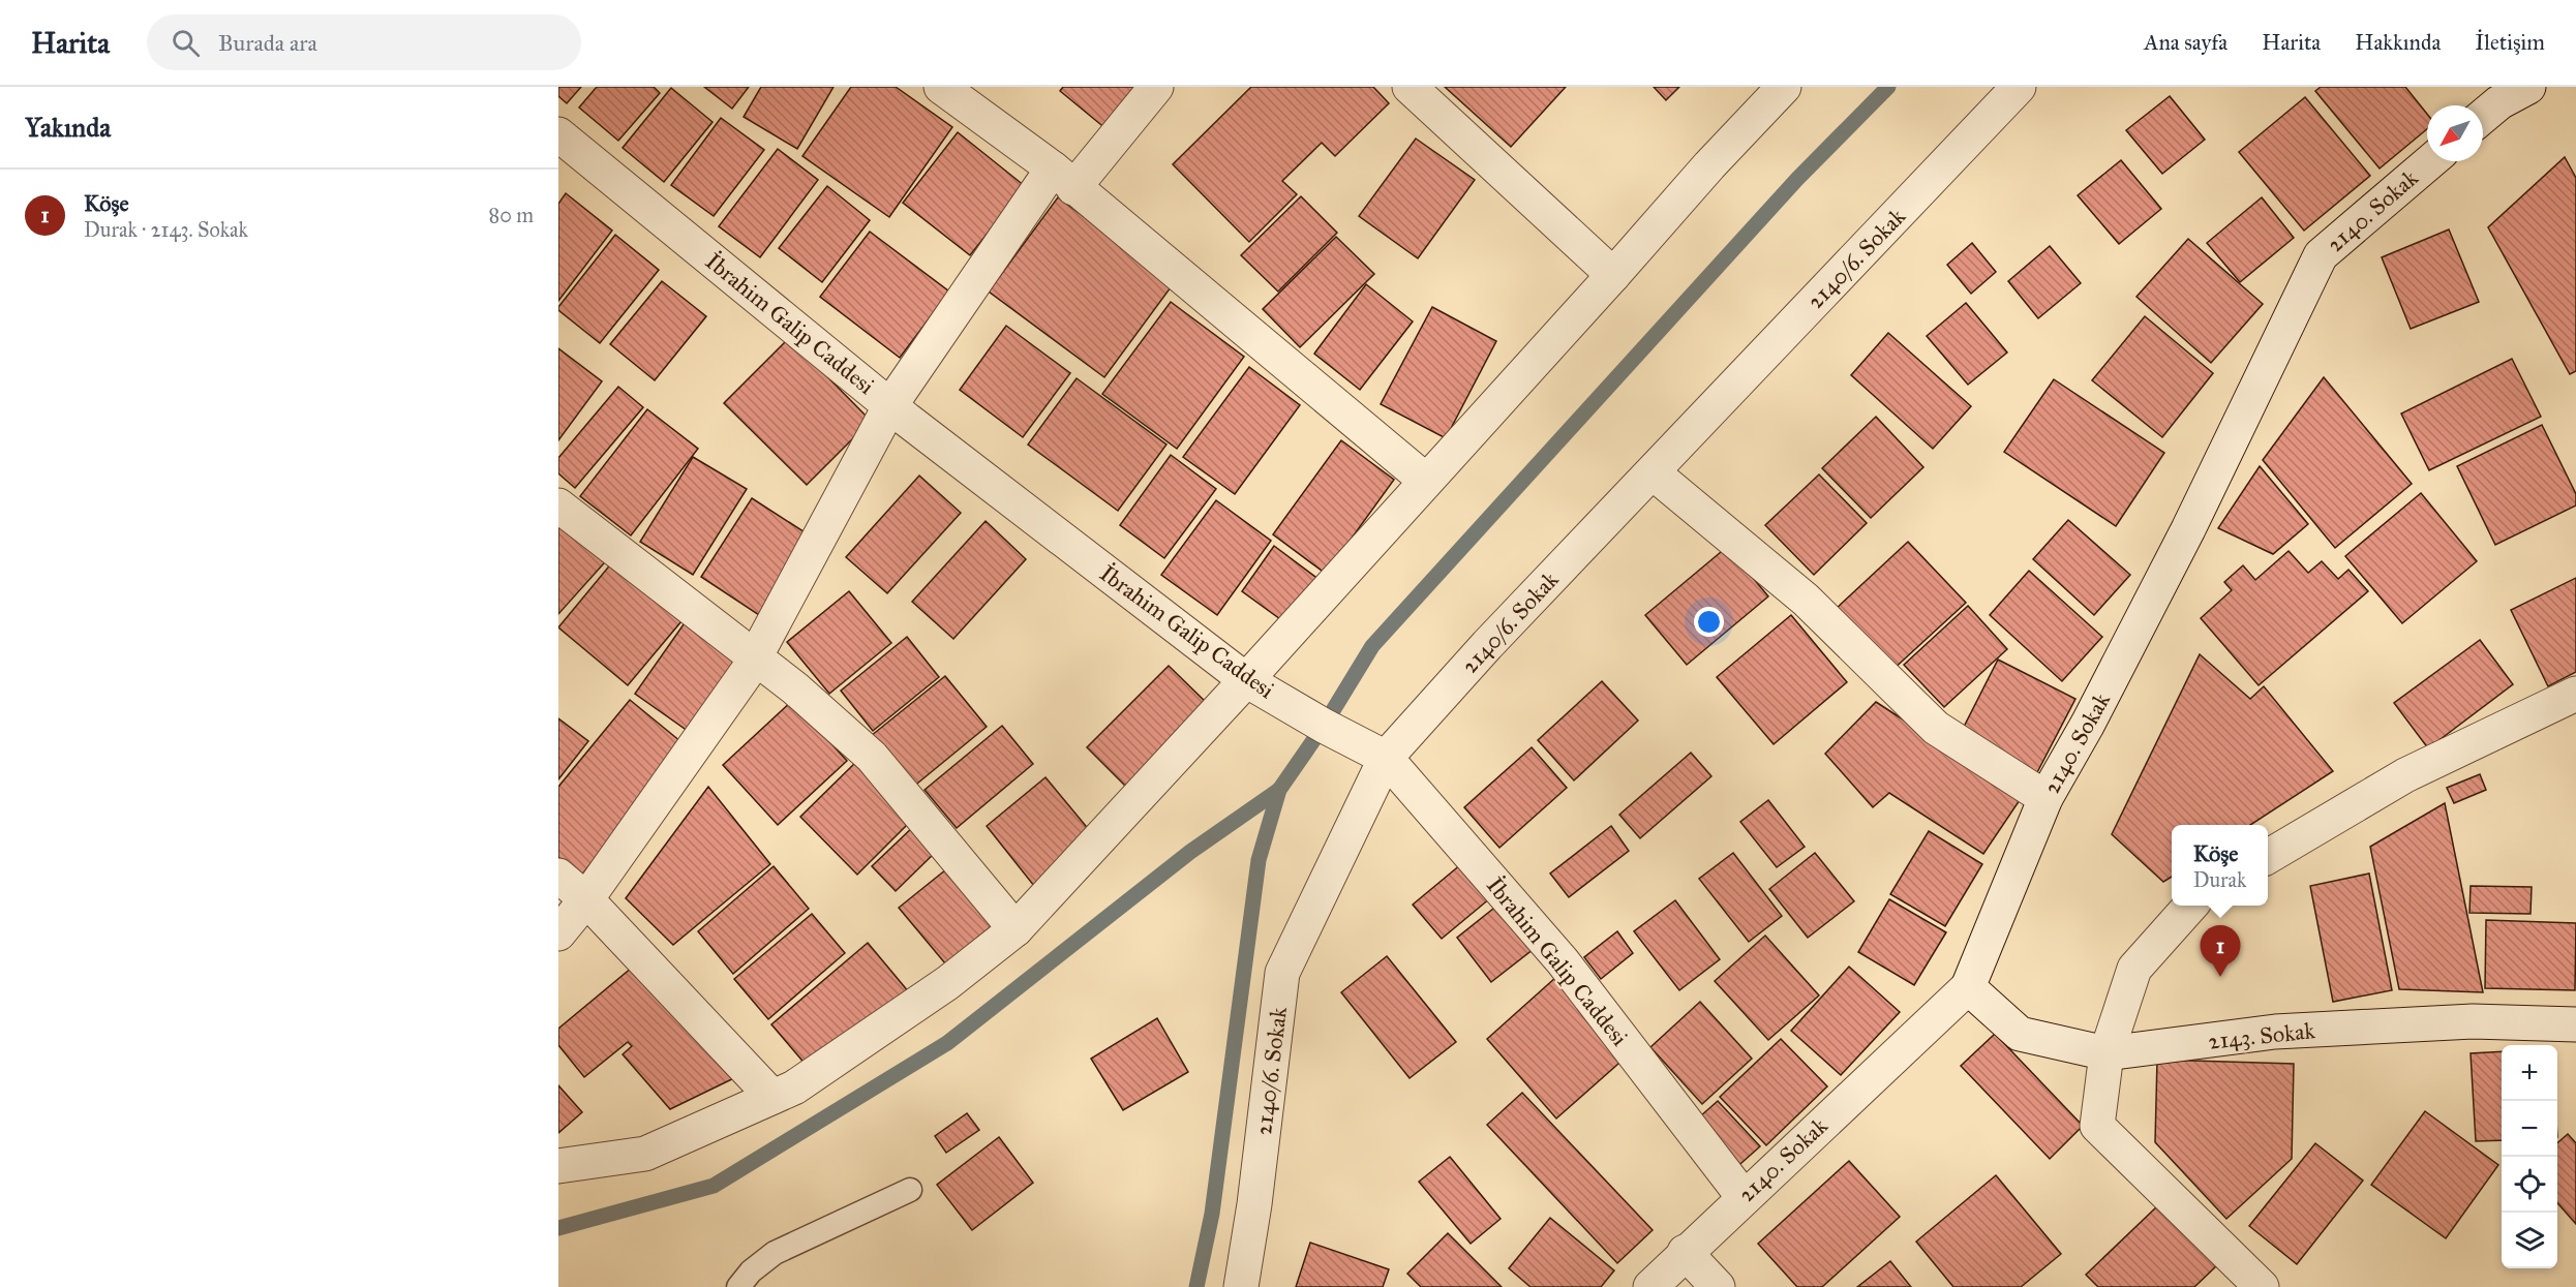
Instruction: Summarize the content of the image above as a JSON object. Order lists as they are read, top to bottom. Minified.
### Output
{"streets":{"street":["2140. Sokak","2140/6. Sokak","İbrahim Galip Caddesi","2143. Sokak"]},"crossings":[["2140. Sokak","İbrahim Galip Caddesi"],["2140. Sokak","2143. Sokak"],["2140/6. Sokak","İbrahim Galip Caddesi"]],"north":"bottom left","page":{"header":"Harita","search":"Burada ara","nav":["Ana sayfa","Harita","Hakkında","İletişim"],"heading":"Yakında","list":[{"mark":"1","name":"Köşe","note":"Durak · 2143. Sokak","value":"80 m"}],"popup":["Köşe","Durak"],"pins":"1","map_buttons":["+","−"]}}
